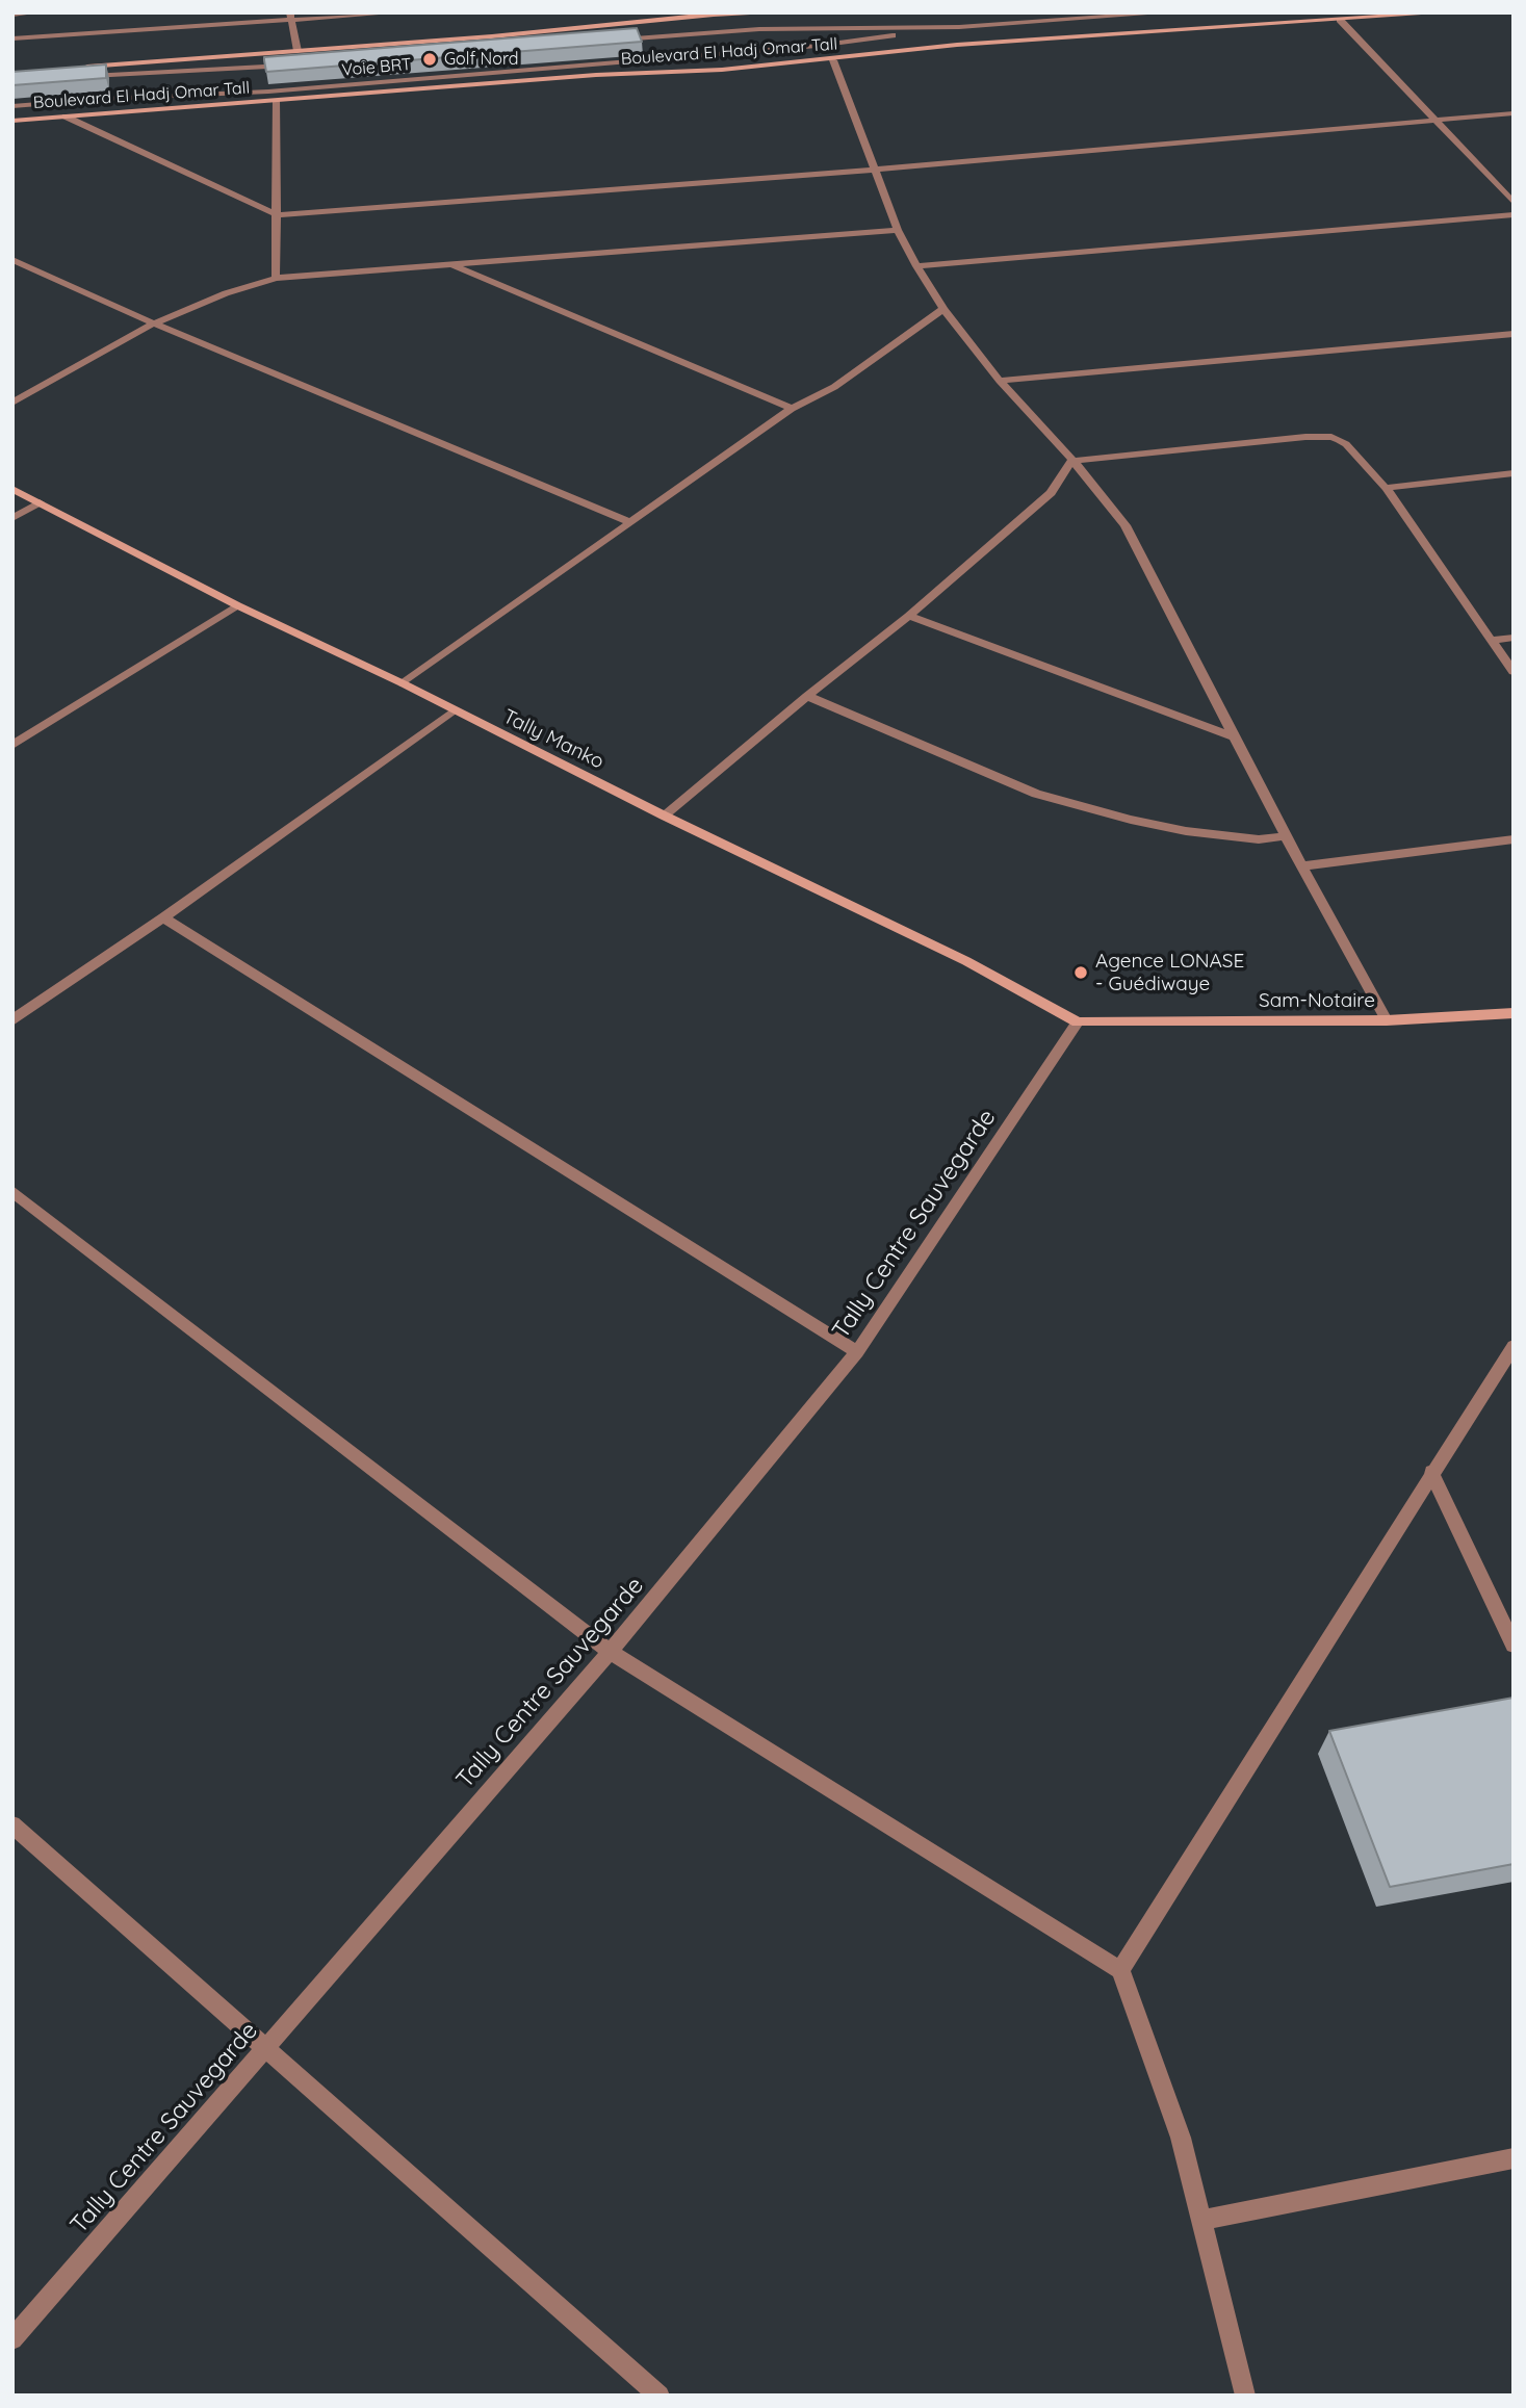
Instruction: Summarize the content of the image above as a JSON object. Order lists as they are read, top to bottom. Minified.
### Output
{"streets":{"main road":["Boulevard El Hadj Omar Tall","Tally Manko","Sam-Notaire"],"street":["Voie BRT","Tally Centre Sauvegarde"]},"crossings":[["Tally Manko","Sam-Notaire"],["Tally Manko","Tally Centre Sauvegarde"],["Sam-Notaire","Tally Centre Sauvegarde"]],"places":["Golf Nord","Agence LONASE - Guédiwaye"]}
